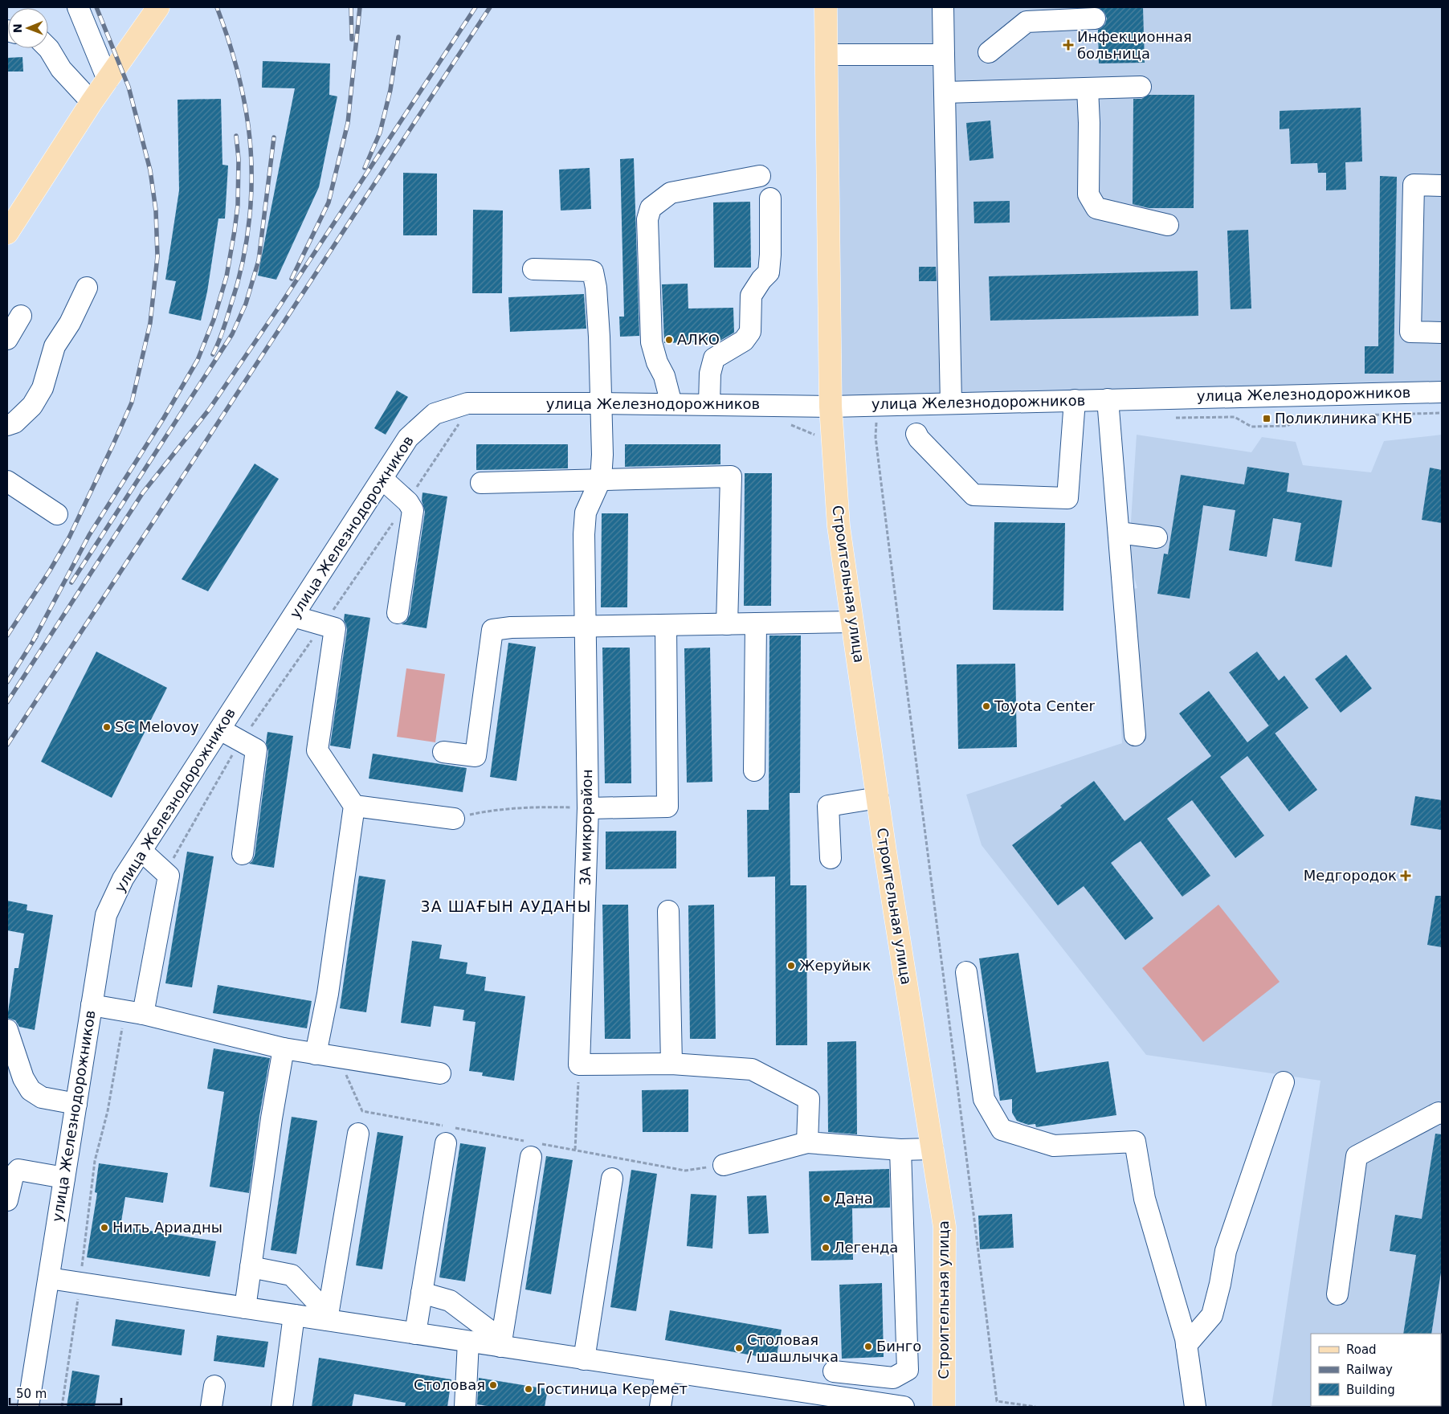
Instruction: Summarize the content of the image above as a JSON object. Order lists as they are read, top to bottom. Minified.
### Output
{"streets":{"main road":["Строительная улица"],"street":["улица Железнодорожников","3А микрорайон"]},"crossings":[["улица Железнодорожников","Строительная улица"],["улица Железнодорожников","3А микрорайон"]],"districts":["3А ШАҒЫН АУДАНЫ"],"places":{"health":["Инфекционная больница","Медгородок"],"other":["АЛКО","Toyota Center","SC Melovoy","Жеруйык","Дана","Нить Ариадны","Легенда","Бинго","Столовая / шашлычка","Столовая","Гостиница Керемет"],"transit":["Поликлиника КНБ"]},"legend":["Road","Railway","Building"],"scale_bar":"50 m","north":"left"}
